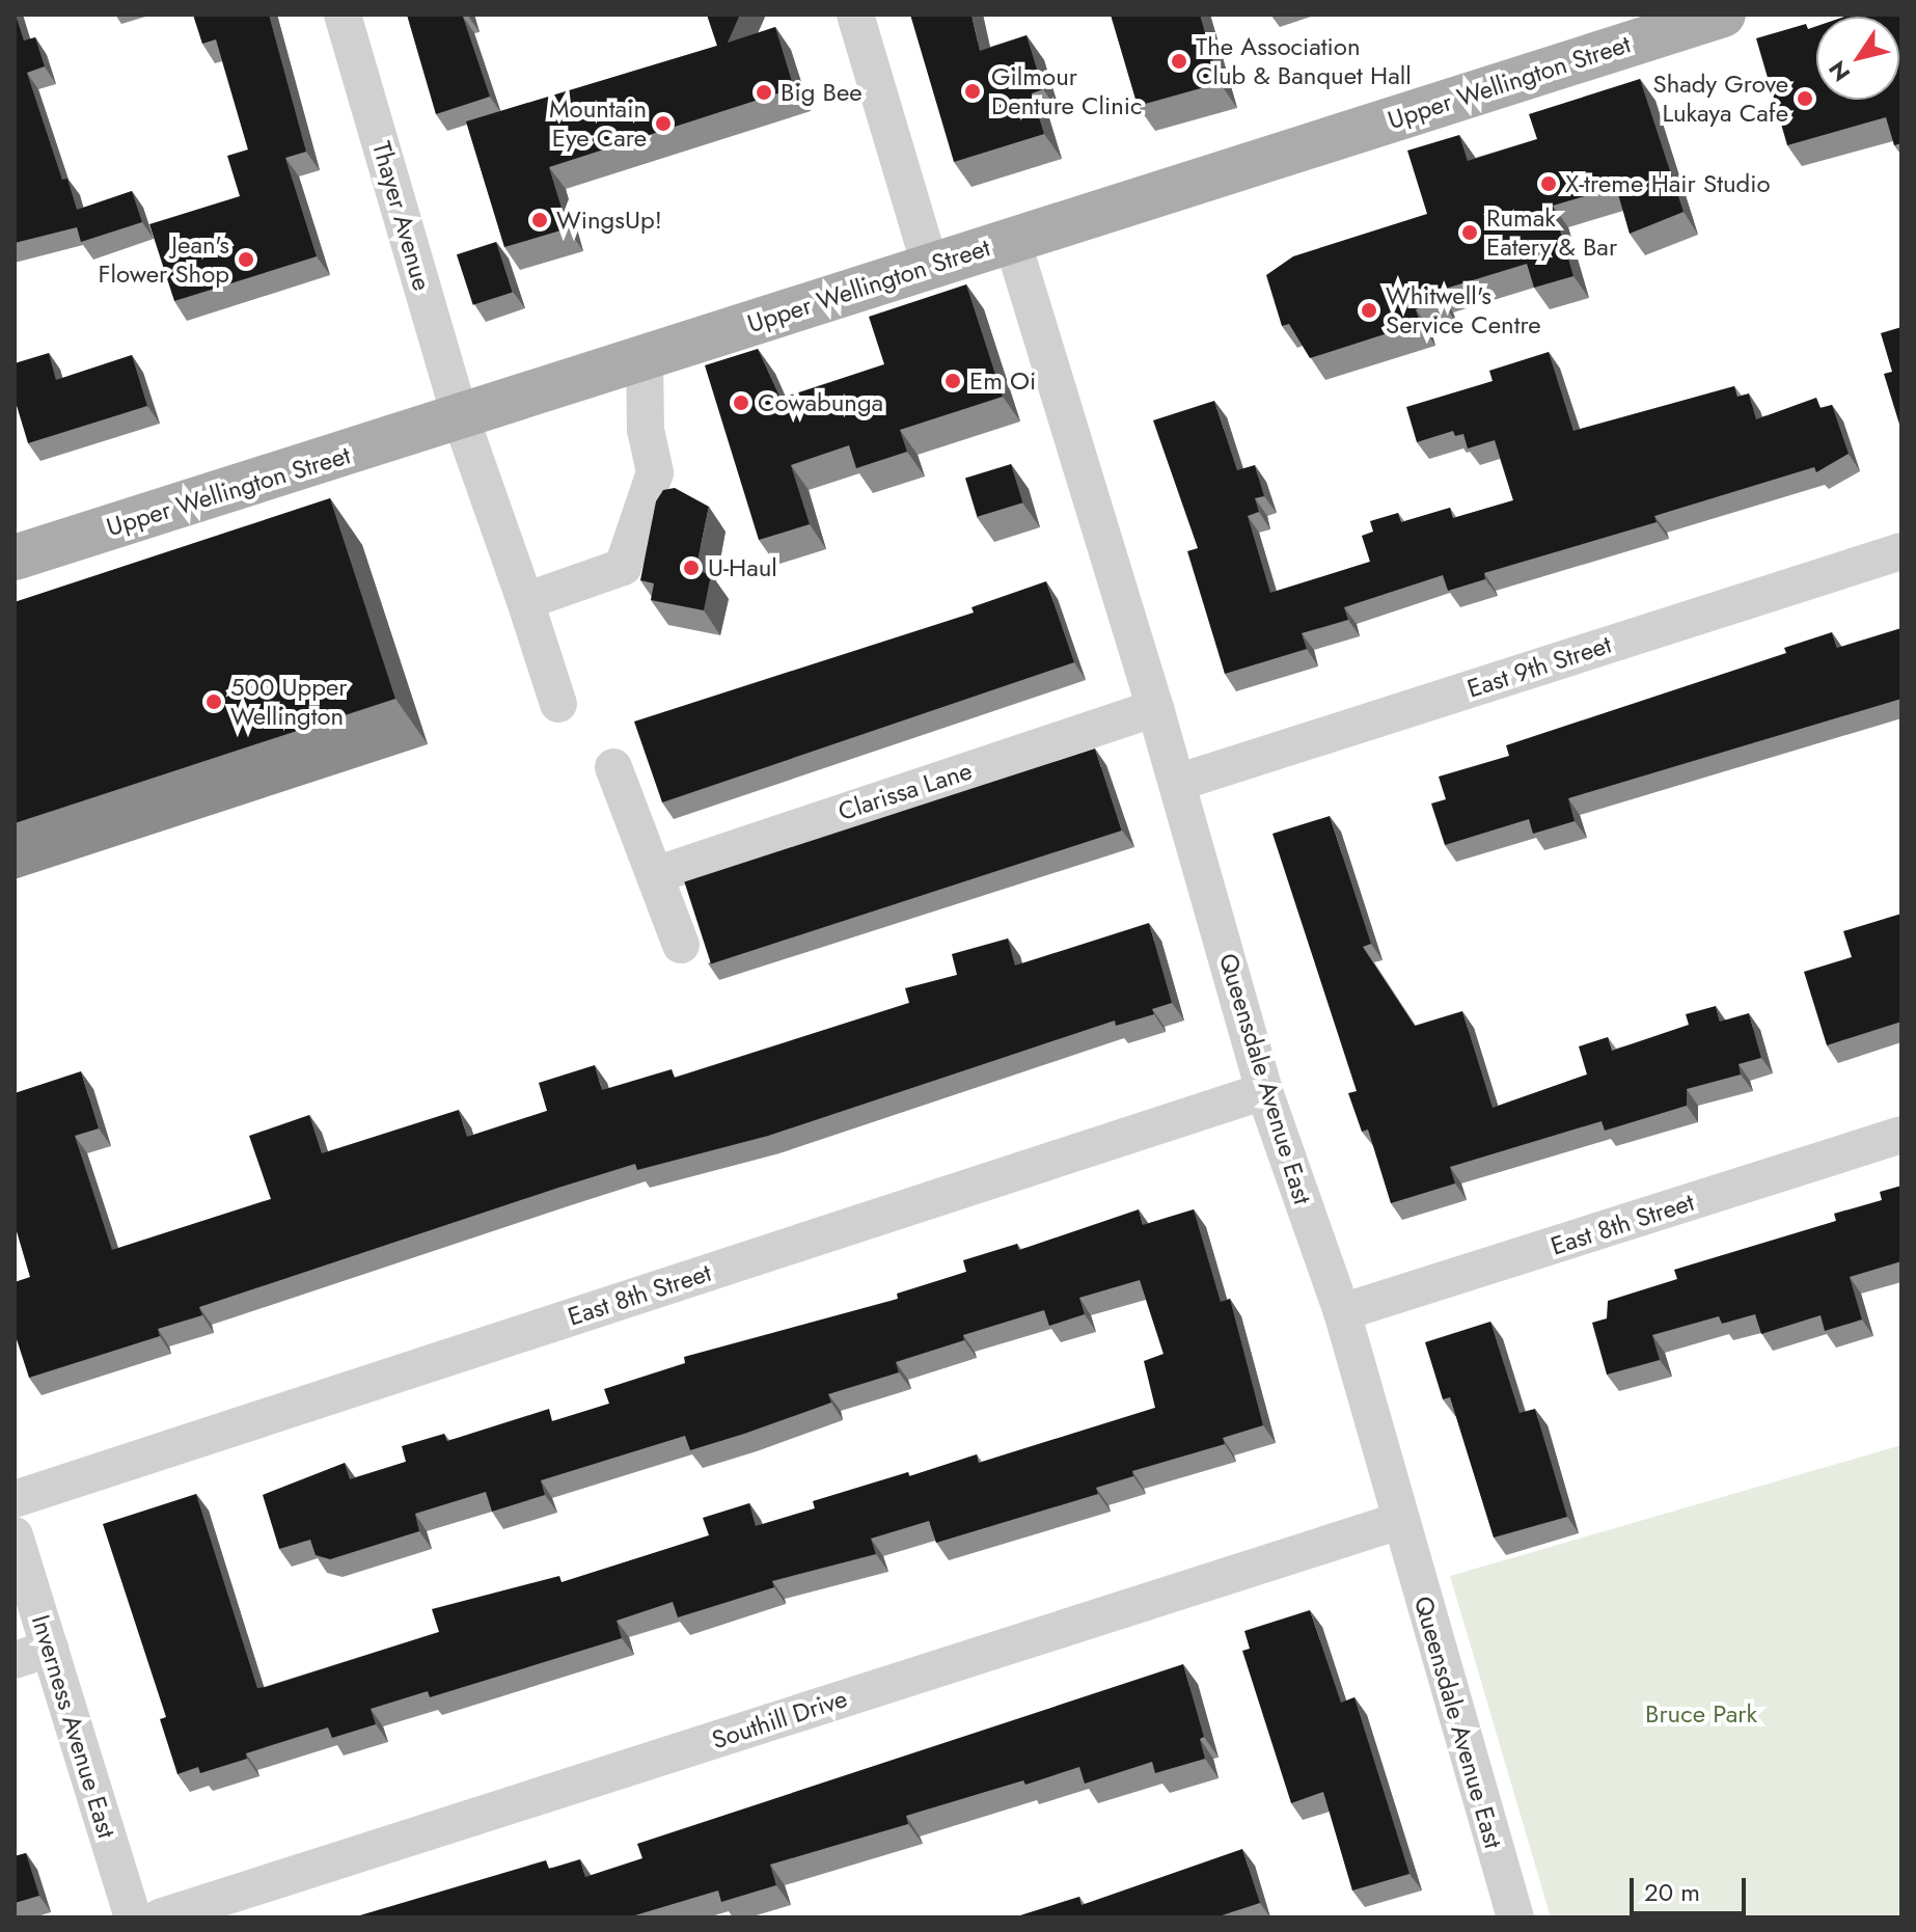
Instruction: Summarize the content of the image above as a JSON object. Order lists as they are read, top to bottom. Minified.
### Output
{"streets":{"main road":["Upper Wellington Street"],"street":["Thayer Avenue","East 9th Street","Clarissa Lane","Queensdale Avenue East","East 8th Street","Southill Drive","Inverness Avenue East"]},"crossings":[["Upper Wellington Street","Thayer Avenue"],["Upper Wellington Street","Queensdale Avenue East"],["East 9th Street","Queensdale Avenue East"],["Clarissa Lane","Queensdale Avenue East"],["Queensdale Avenue East","East 8th Street"],["Queensdale Avenue East","Southill Drive"]],"parks":["Bruce Park"],"places":["The Association Club & Banquet Hall","Gilmour Denture Clinic","Big Bee","Shady Grove Lukaya Cafe","Mountain Eye Care","X-treme Hair Studio","WingsUp!","Rumak Eatery & Bar","Jean's Flower Shop","Whitwell's Service Centre","Em Oi","Cowabunga","U-Haul","500 Upper Wellington"],"scale_bar":"20 m","north":"bottom left"}
